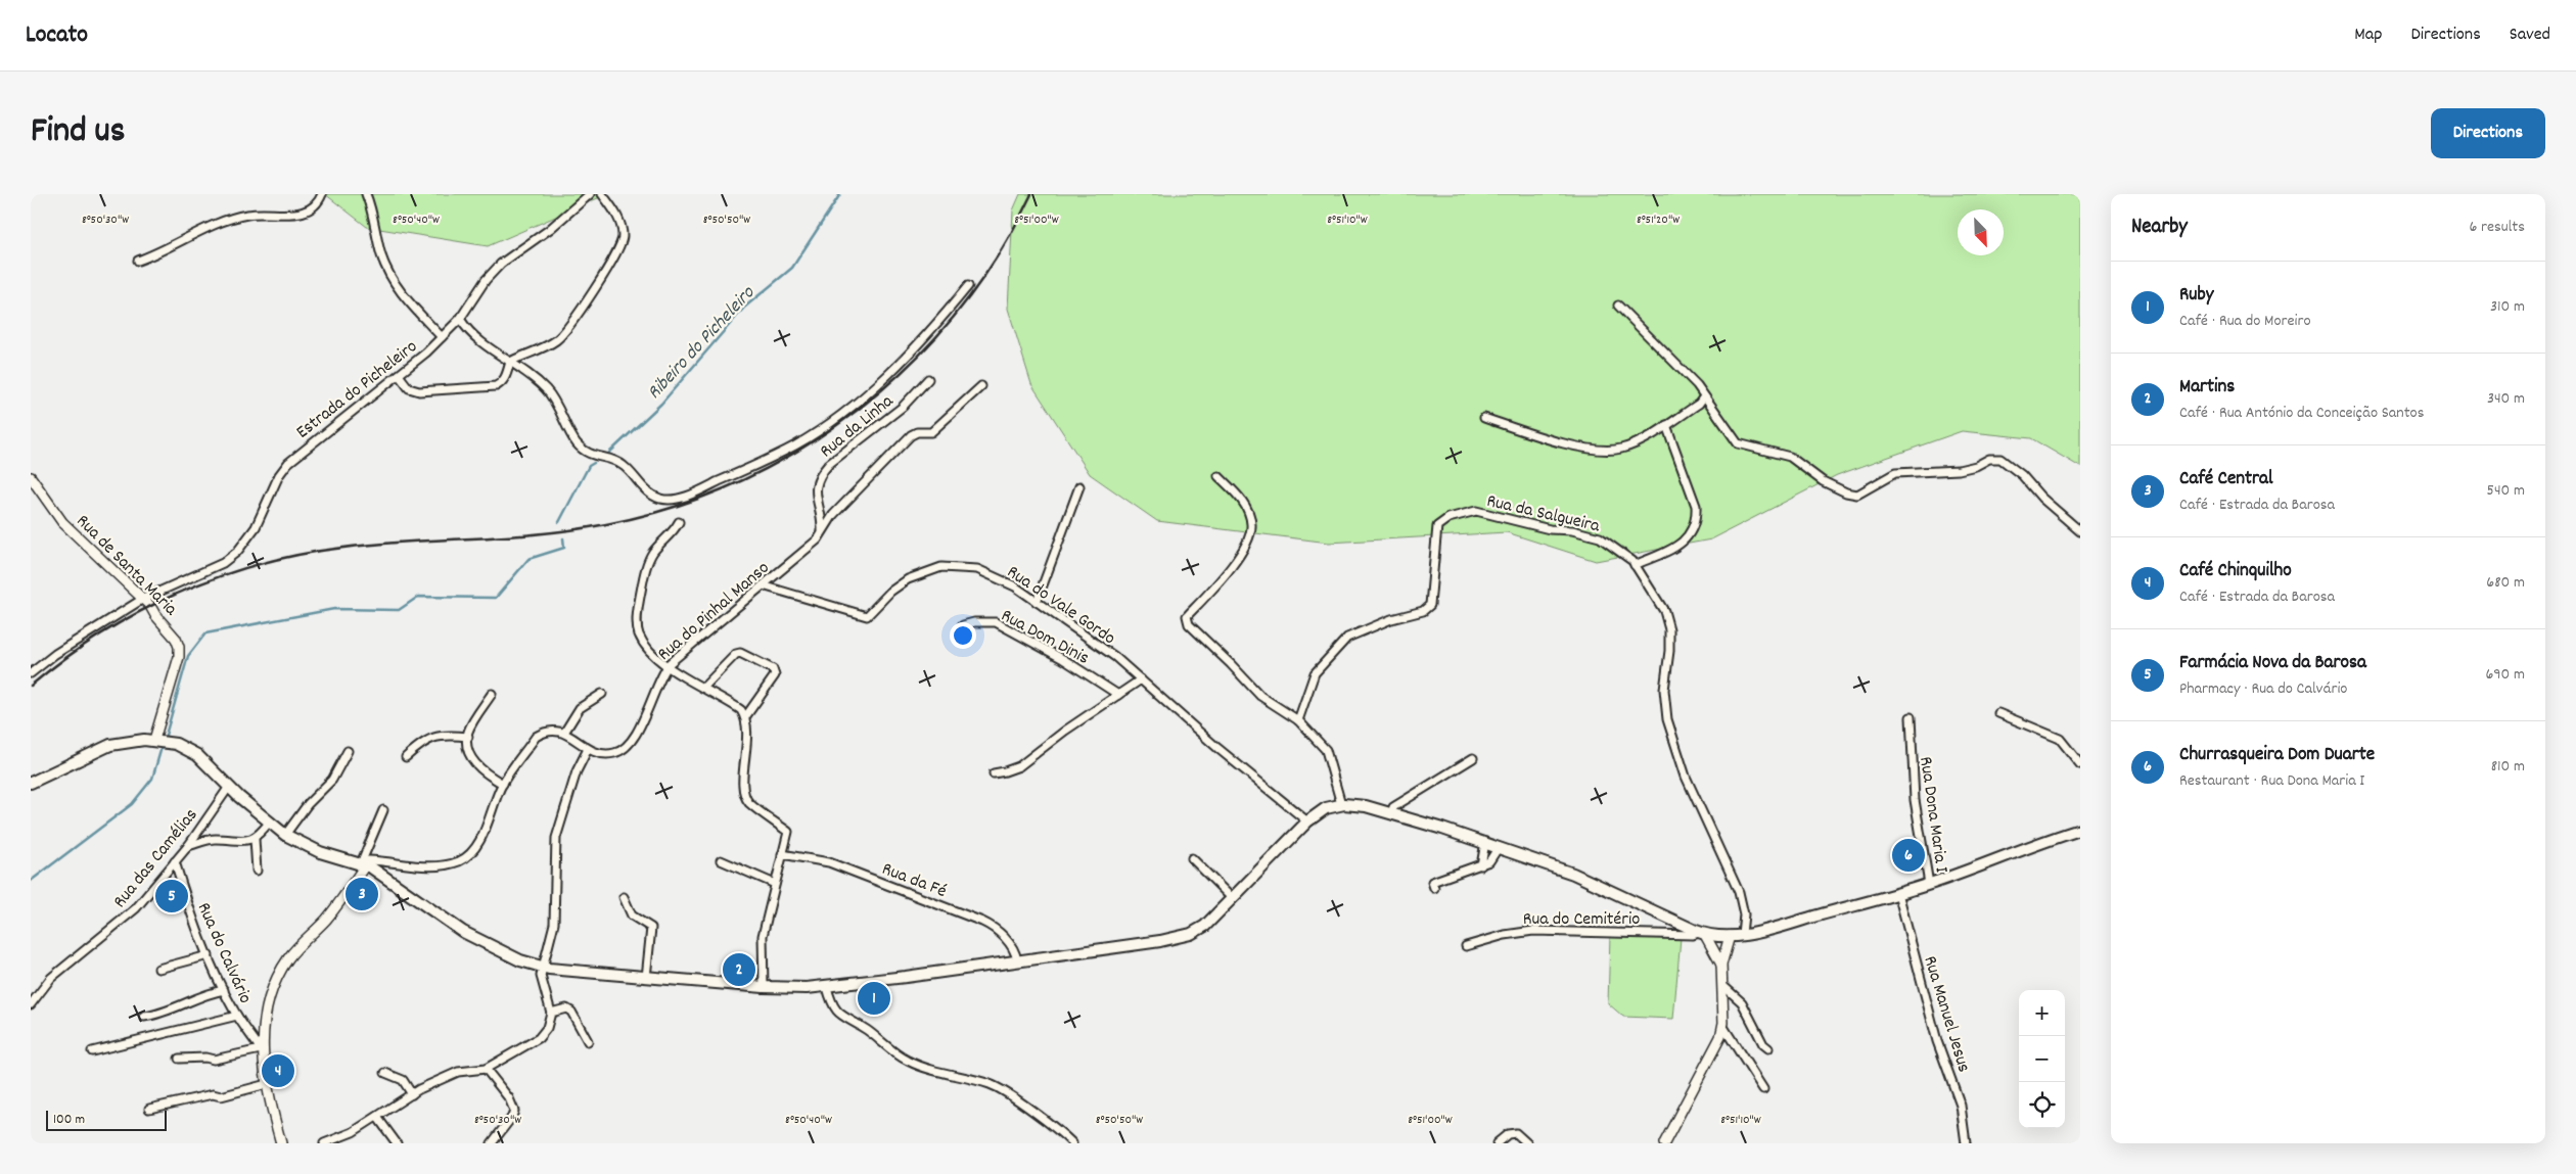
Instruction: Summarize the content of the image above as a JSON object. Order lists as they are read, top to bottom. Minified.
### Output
{"streets":{"street":["Estrada do Picheleiro","Rua da Linha","Rua da Salgueira","Rua de Santa Maria","Rua do Vale Gordo","Rua do Pinhal Manso","Rua Dom Dinis","Rua Dona Maria I","Rua das Camélias","Rua da Fé","Rua do Cemitério","Rua do Calvário","Rua Manuel Jesus"]},"crossings":[["Estrada do Picheleiro","Rua de Santa Maria"],["Rua da Linha","Rua do Pinhal Manso"],["Rua do Vale Gordo","Rua do Pinhal Manso"],["Rua das Camélias","Rua do Calvário"]],"water":["Ribeiro do Picheleiro"],"scale_bar":"100 m","north":"bottom right","page":{"header":"Locato","nav":["Map","Directions","Saved"],"title":"Find us","buttons":"Directions","heading":["Nearby","6 results"],"list":[{"mark":"1","name":"Ruby","note":"Café · Rua do Moreiro","value":"310 m"},{"mark":"2","name":"Martins","note":"Café · Rua António da Conceição Santos","value":"340 m"},{"mark":"3","name":"Café Central","note":"Café · Estrada da Barosa","value":"540 m"},{"mark":"4","name":"Café Chinquilho","note":"Café · Estrada da Barosa","value":"680 m"},{"mark":"5","name":"Farmácia Nova da Barosa","note":"Pharmacy · Rua do Calvário","value":"690 m"},{"mark":"6","name":"Churrasqueira Dom Duarte","note":"Restaurant · Rua Dona Maria I","value":"810 m"}],"pins":["6","3","5","2","1","4"],"map_buttons":["+","−"],"scale":"100 m"},"coordinates":["8°50'30\"W","8°50'40\"W","8°50'50\"W","8°51'00\"W","8°51'10\"W","8°51'20\"W"]}
